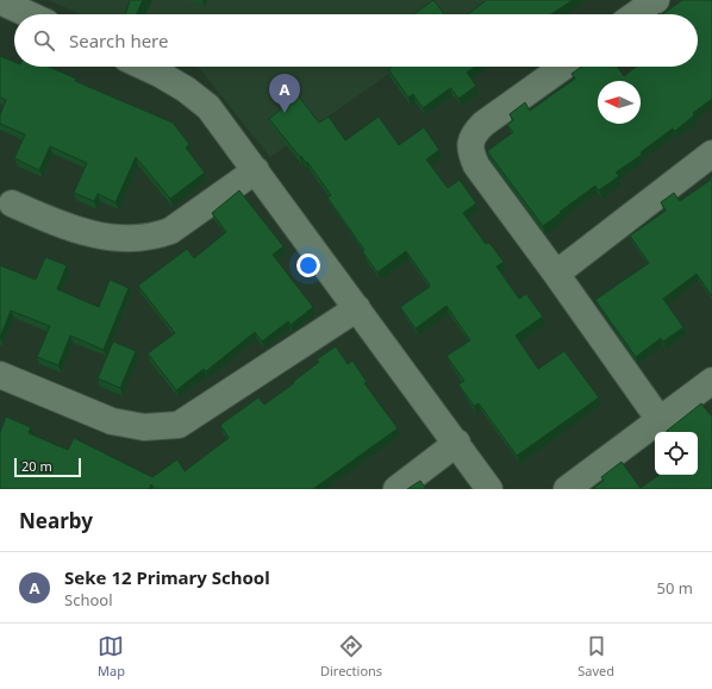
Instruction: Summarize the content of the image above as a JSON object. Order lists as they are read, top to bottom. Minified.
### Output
{"scale_bar":"20 m","north":"left","page":{"search":"Search here","pins":"A","scale":"20 m","heading":"Nearby","list":[{"mark":"A","name":"Seke 12 Primary School","note":"School","value":"50 m"}],"nav":["Map","Directions","Saved"]}}
